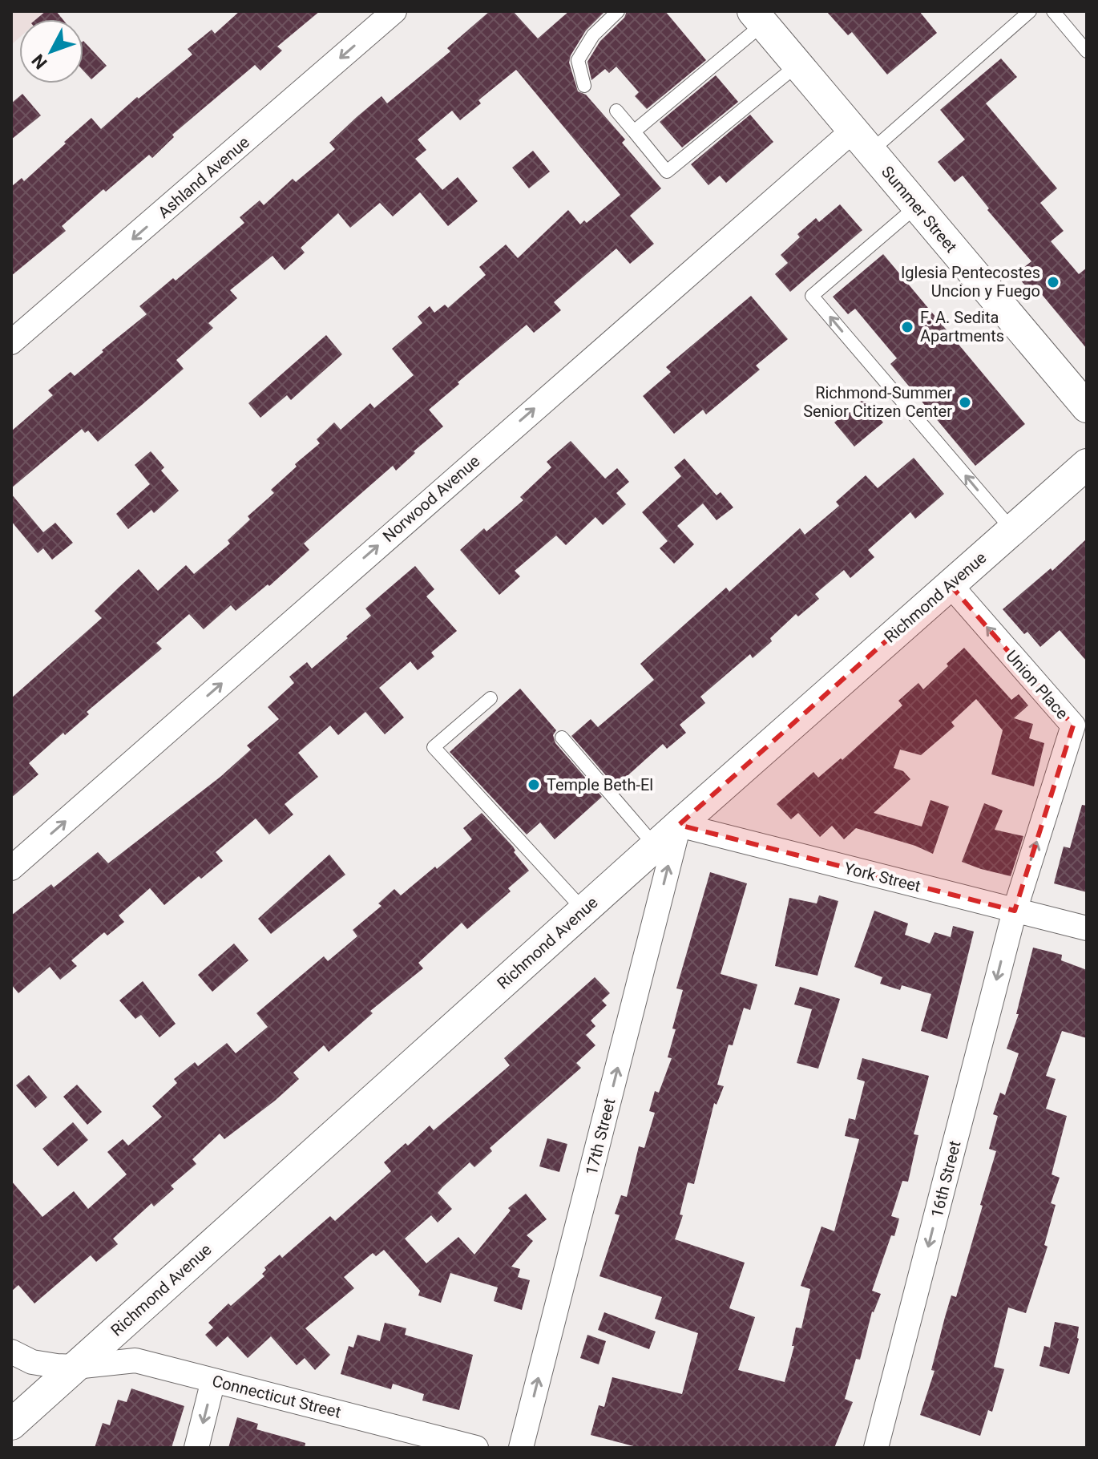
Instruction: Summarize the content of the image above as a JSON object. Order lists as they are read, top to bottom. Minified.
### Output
{"streets":{"street":["Ashland Avenue","Summer Street","Norwood Avenue","Richmond Avenue","Union Place","York Street","17th Street","16th Street","Connecticut Street"]},"crossings":[["Summer Street","Norwood Avenue"],["Richmond Avenue","Union Place"],["Richmond Avenue","York Street"],["Richmond Avenue","17th Street"],["Richmond Avenue","Connecticut Street"],["Union Place","York Street"],["Union Place","16th Street"],["York Street","17th Street"],["York Street","16th Street"]],"one_way":["Ashland Avenue","Norwood Avenue","Union Place","17th Street","16th Street"],"places":["Iglesia Pentecostes Uncion y Fuego","F. A. Sedita Apartments","Richmond-Summer Senior Citizen Center","Temple Beth-El"],"north":"bottom left"}
